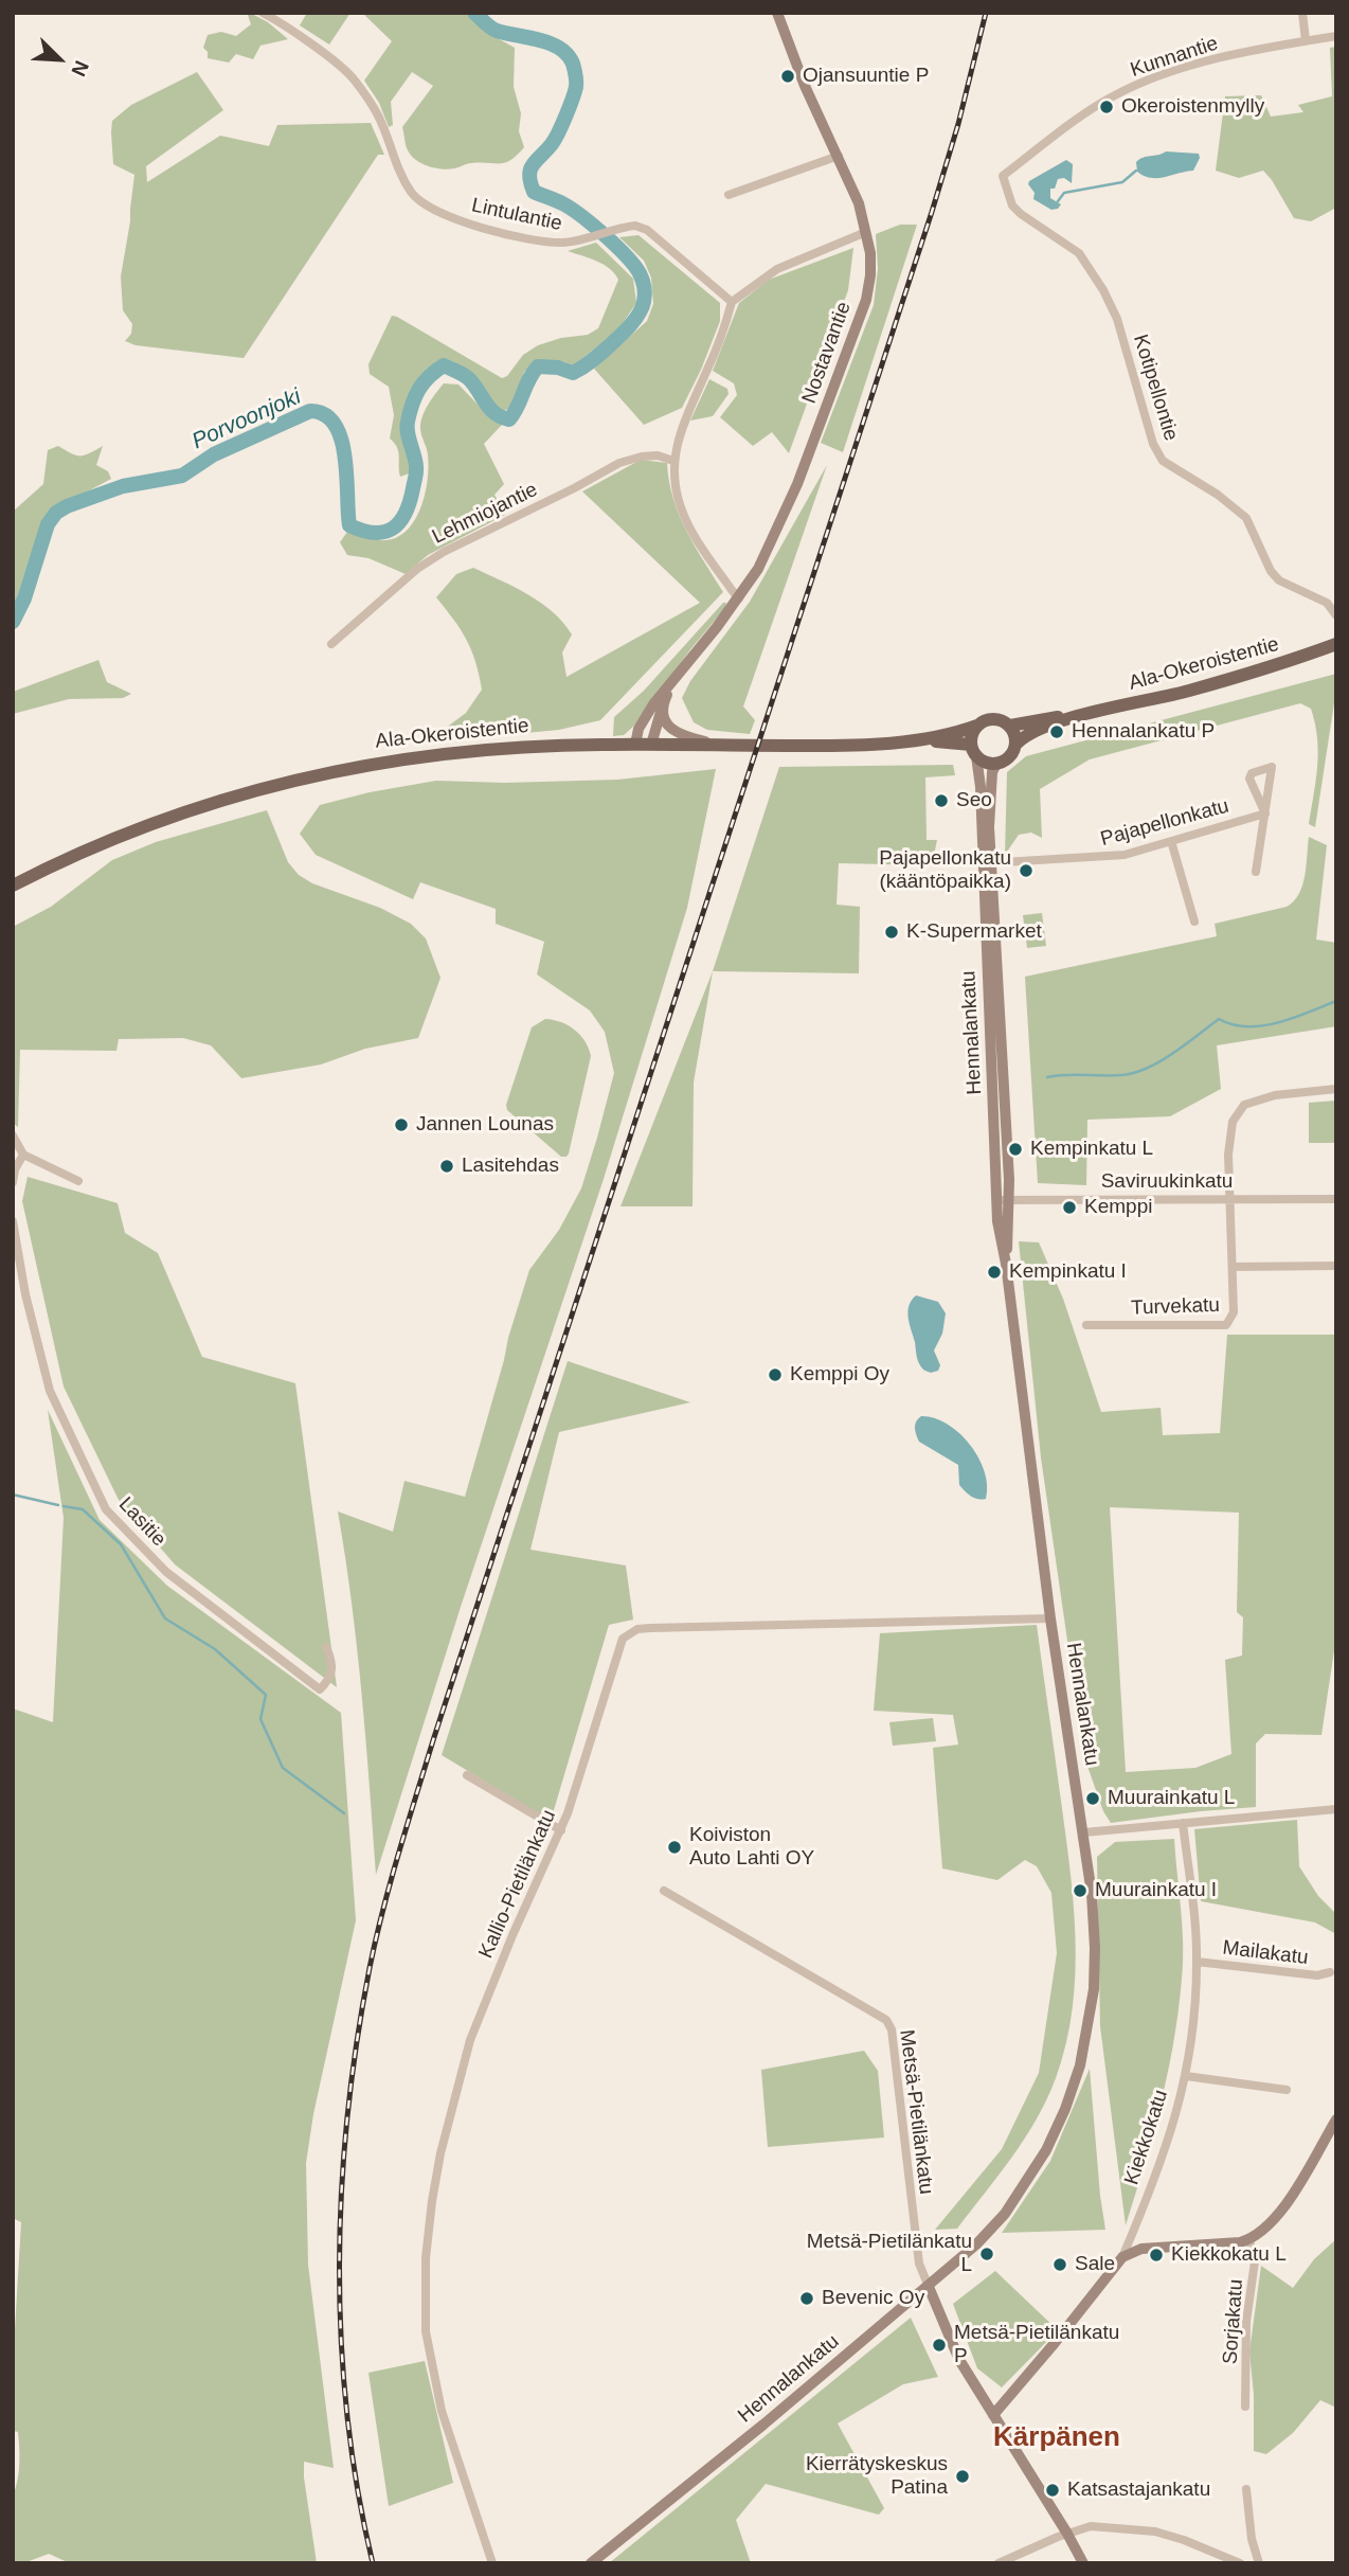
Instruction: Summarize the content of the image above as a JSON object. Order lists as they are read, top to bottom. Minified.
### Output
{"streets":{"main road":["Ala-Okeroistentie"],"street":["Kunnantie","Lintulantie","Nostavantie","Kotipellontie","Lehmiojantie","Pajapellonkatu","Hennalankatu","Saviruukinkatu","Turvekatu","Lasitie","Kallio-Pietilänkatu","Mailakatu","Metsä-Pietilänkatu","Kiekkokatu","Sorjakatu"]},"crossings":[["Kunnantie","Kotipellontie"],["Nostavantie","Ala-Okeroistentie"],["Ala-Okeroistentie","Hennalankatu"],["Pajapellonkatu","Hennalankatu"],["Hennalankatu","Saviruukinkatu"],["Hennalankatu","Kallio-Pietilänkatu"],["Hennalankatu","Metsä-Pietilänkatu"],["Saviruukinkatu","Turvekatu"],["Mailakatu","Kiekkokatu"]],"districts":["Kärpänen"],"water":["Porvoonjoki"],"places":["Ojansuuntie P","Okeroistenmylly","Hennalankatu P","Seo","Pajapellonkatu (kääntöpaikka)","K-Supermarket","Jannen Lounas","Kempinkatu L","Lasitehdas","Kemppi","Kempinkatu I","Kemppi Oy","Muurainkatu L","Koiviston Auto Lahti OY","Muurainkatu I","Metsä-Pietilänkatu L","Kiekkokatu L","Sale","Bevenic Oy","Metsä-Pietilänkatu P","Kierrätyskeskus Patina","Katsastajankatu"],"north":"bottom right"}
